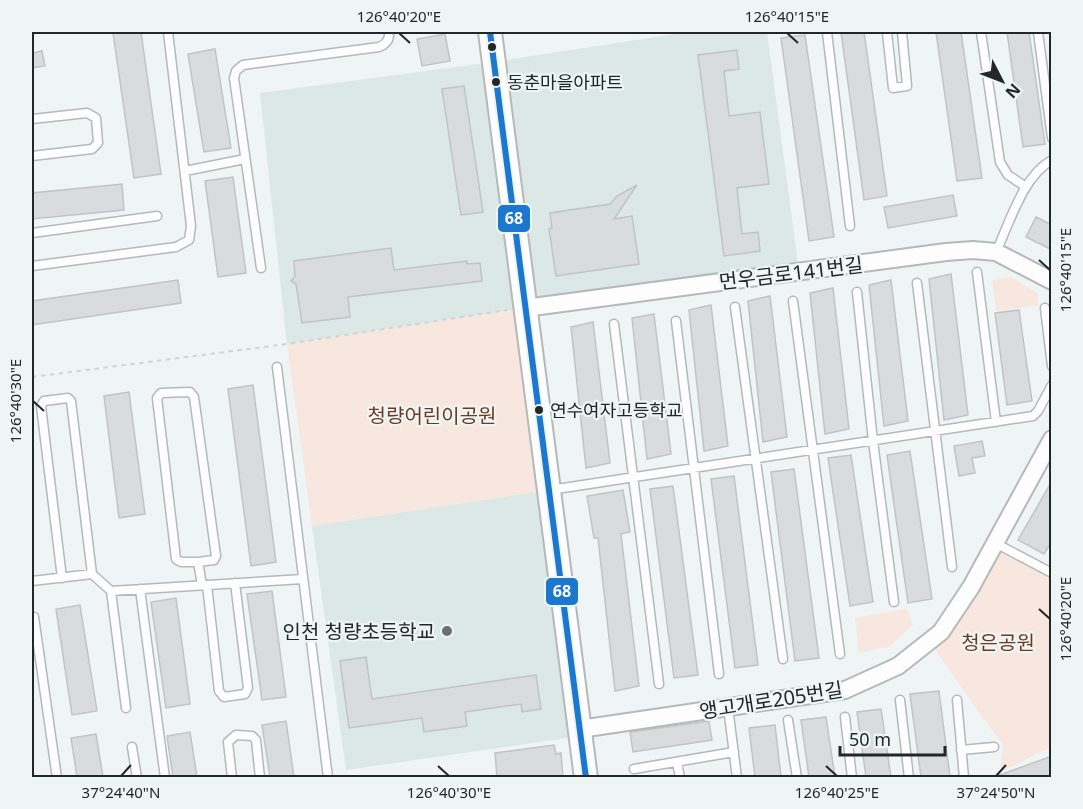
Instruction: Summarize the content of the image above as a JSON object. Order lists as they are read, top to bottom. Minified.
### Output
{"streets":{"street":["먼우금로141번길","앵고개로205번길"]},"parks":["청량어린이공원","청은공원"],"places":["동춘마을아파트","연수여자고등학교","인천 청량초등학교"],"lines":["transit line 68"],"scale_bar":"50 m","north":"bottom right","coordinates":["126°40'20\"E","126°40'15\"E","126°40'30\"E","37°24'40\"N","126°40'25\"E","37°24'50\"N"]}
